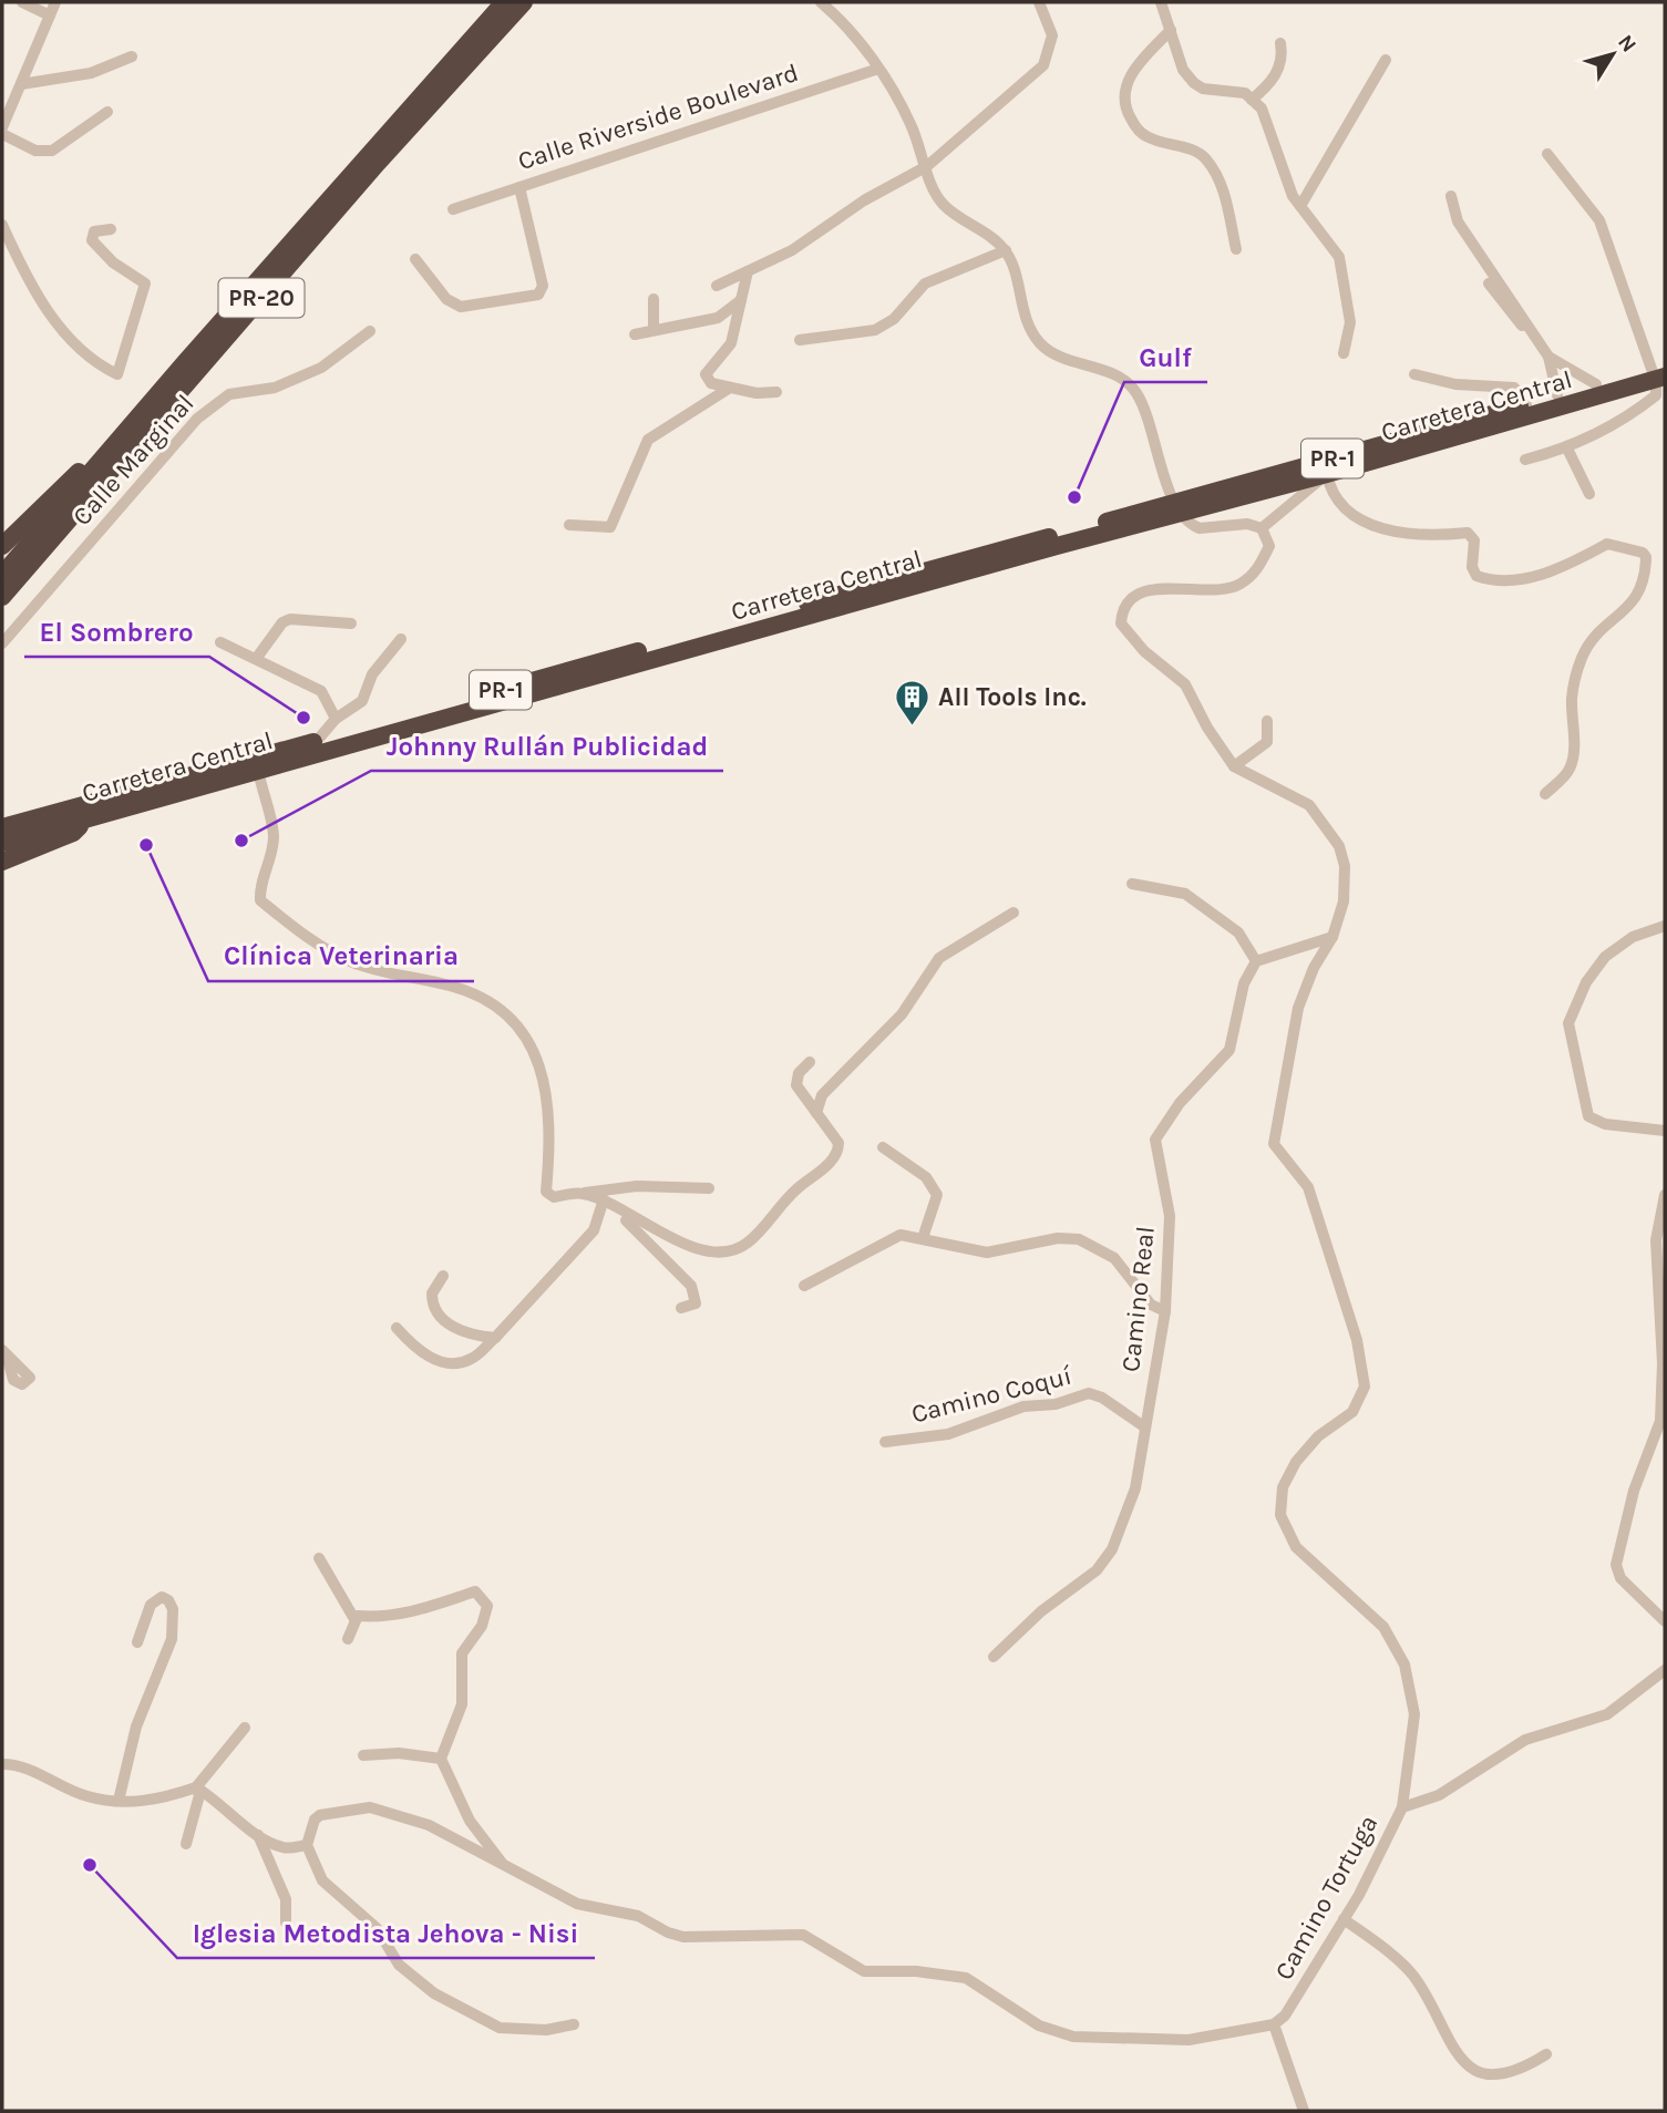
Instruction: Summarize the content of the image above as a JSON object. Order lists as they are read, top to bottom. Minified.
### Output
{"streets":{"highway":["PR-20","Carretera Central","PR-1"],"street":["Calle Riverside Boulevard","Calle Marginal","Camino Real","Camino Coquí","Camino Tortuga"]},"crossings":[["Camino Real","Camino Coquí"]],"places":{"other":["Gulf","El Sombrero","Johnny Rullán Publicidad","Clínica Veterinaria","Iglesia Metodista Jehova - Nisi"],"building":["All Tools Inc."]},"north":"top right"}
